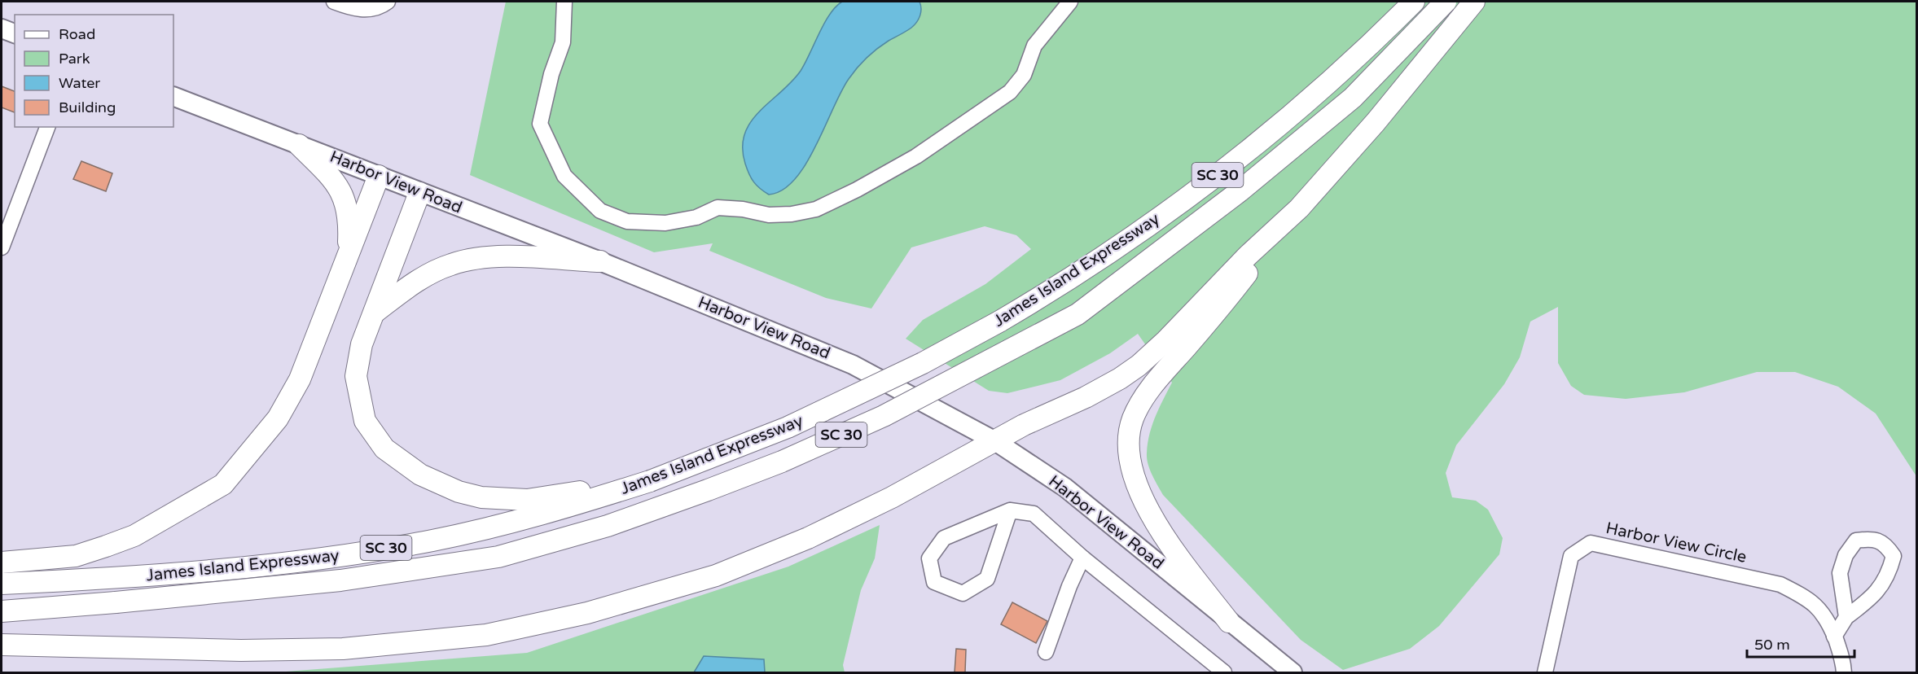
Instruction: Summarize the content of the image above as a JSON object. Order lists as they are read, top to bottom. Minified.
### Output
{"streets":{"highway":["SC 30","James Island Expressway"],"main road":["Harbor View Road"],"street":["Harbor View Circle"]},"legend":["Road","Park","Water","Building"],"scale_bar":"50 m"}
